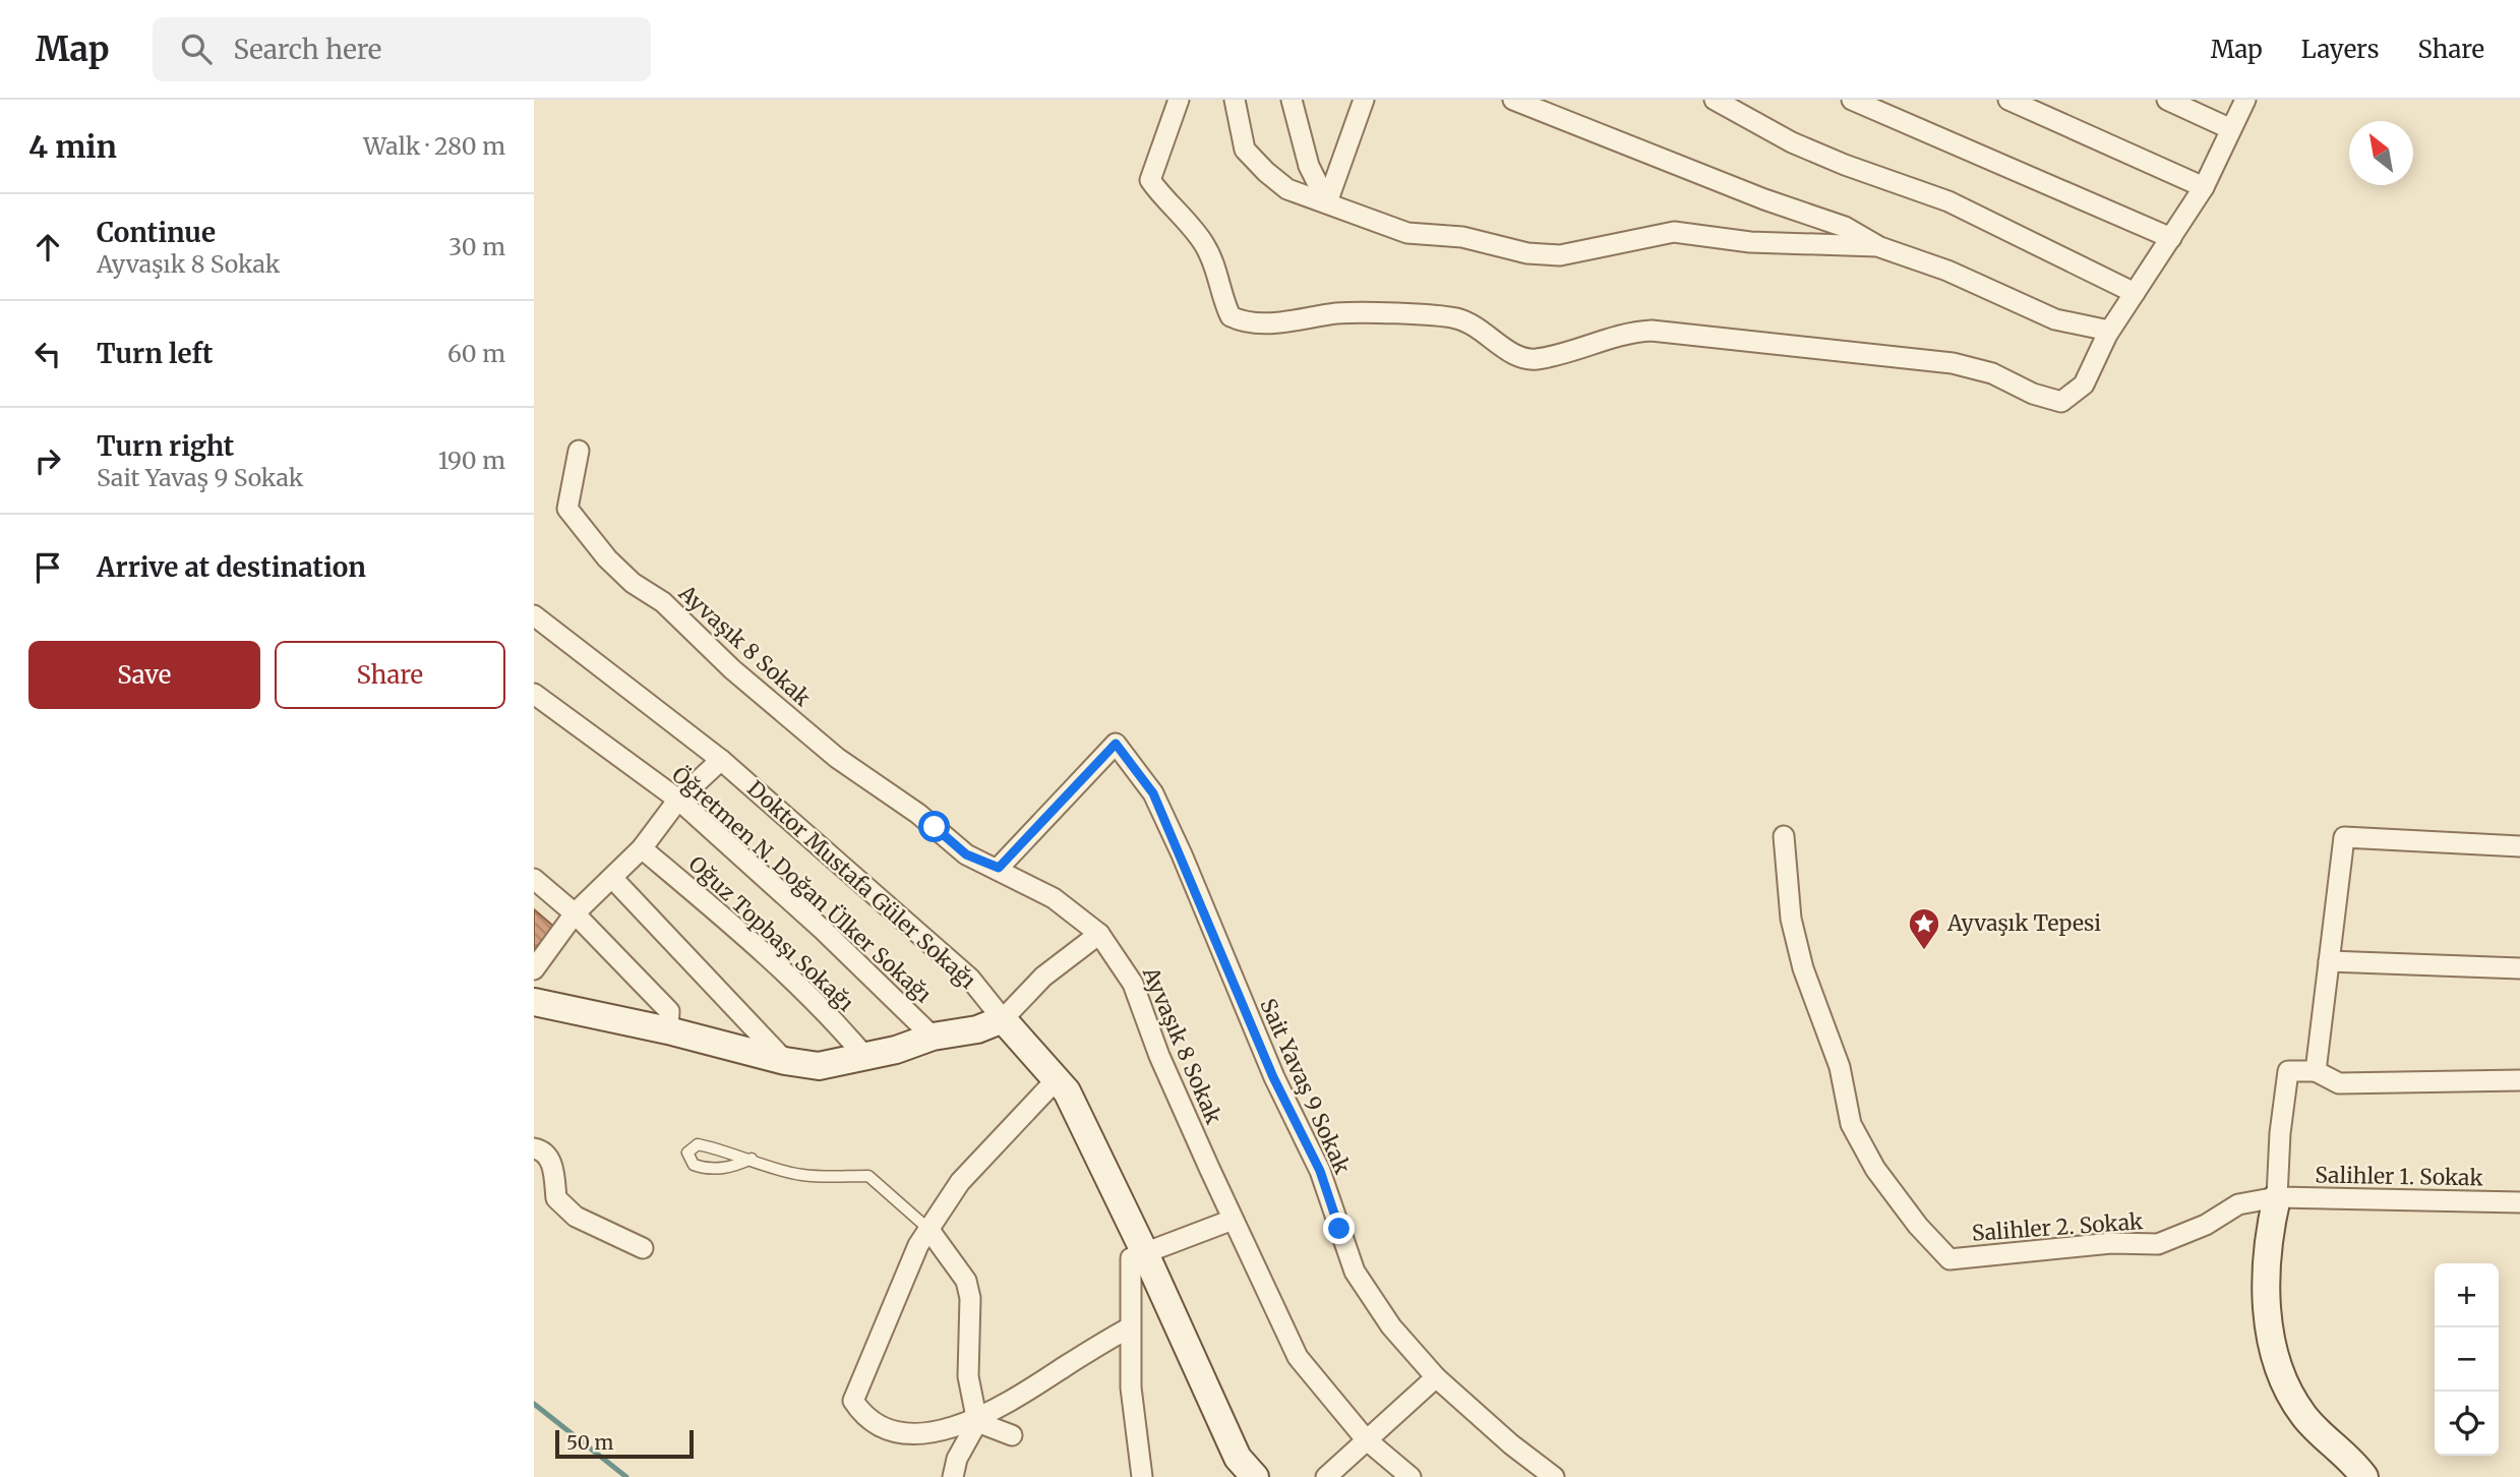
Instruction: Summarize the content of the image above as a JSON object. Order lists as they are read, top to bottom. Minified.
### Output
{"streets":{"street":["Ayvaşık 8 Sokak","Öğretmen N. Doğan Ülker Sokağı","Doktor Mustafa Güler Sokağı","Oğuz Topbaşı Sokağı","Sait Yavaş 9 Sokak","Salihler 1. Sokak","Salihler 2. Sokak"]},"crossings":[["Ayvaşık 8 Sokak","Sait Yavaş 9 Sokak"],["Salihler 1. Sokak","Salihler 2. Sokak"]],"places":{"place":["Ayvaşık Tepesi"]},"scale_bar":"50 m","north":"top left","page":{"header":"Map","search":"Search here","nav":["Map","Layers","Share"],"heading":["4 min","Walk · 280 m"],"list":[["Continue","Ayvaşık 8 Sokak","30 m"],["Turn left","60 m"],["Turn right","Sait Yavaş 9 Sokak","190 m"],"Arrive at destination"],"buttons":["Save","Share"],"map_buttons":["+","−"],"scale":"50 m"}}
